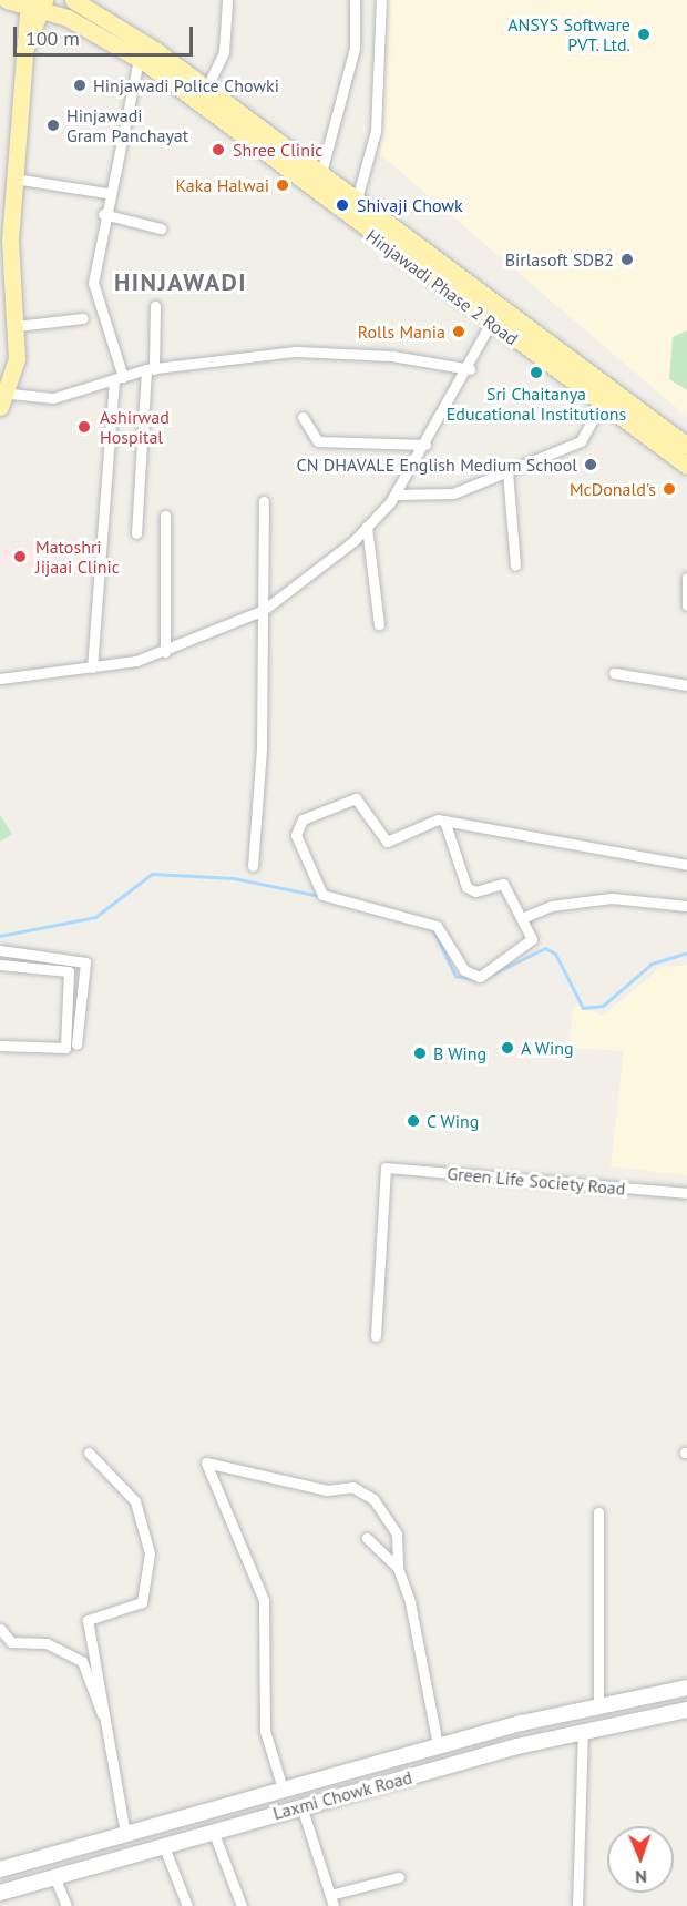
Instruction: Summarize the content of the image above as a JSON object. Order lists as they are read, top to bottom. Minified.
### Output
{"streets":{"main road":["Hinjawadi Phase 2 Road","Laxmi Chowk Road"],"street":["Green Life Society Road"]},"districts":["HINJAWADI"],"places":["ANSYS Software PVT. Ltd.","Hinjawadi Police Chowki","Hinjawadi Gram Panchayat","Shree Clinic","Kaka Halwai","Shivaji Chowk","Birlasoft SDB2","Rolls Mania","Sri Chaitanya Educational Institutions","Ashirwad Hospital","CN DHAVALE English Medium School","McDonald's","Matoshri Jijaai Clinic","A Wing","B Wing","C Wing"],"scale_bar":"100 m","north":"bottom"}
